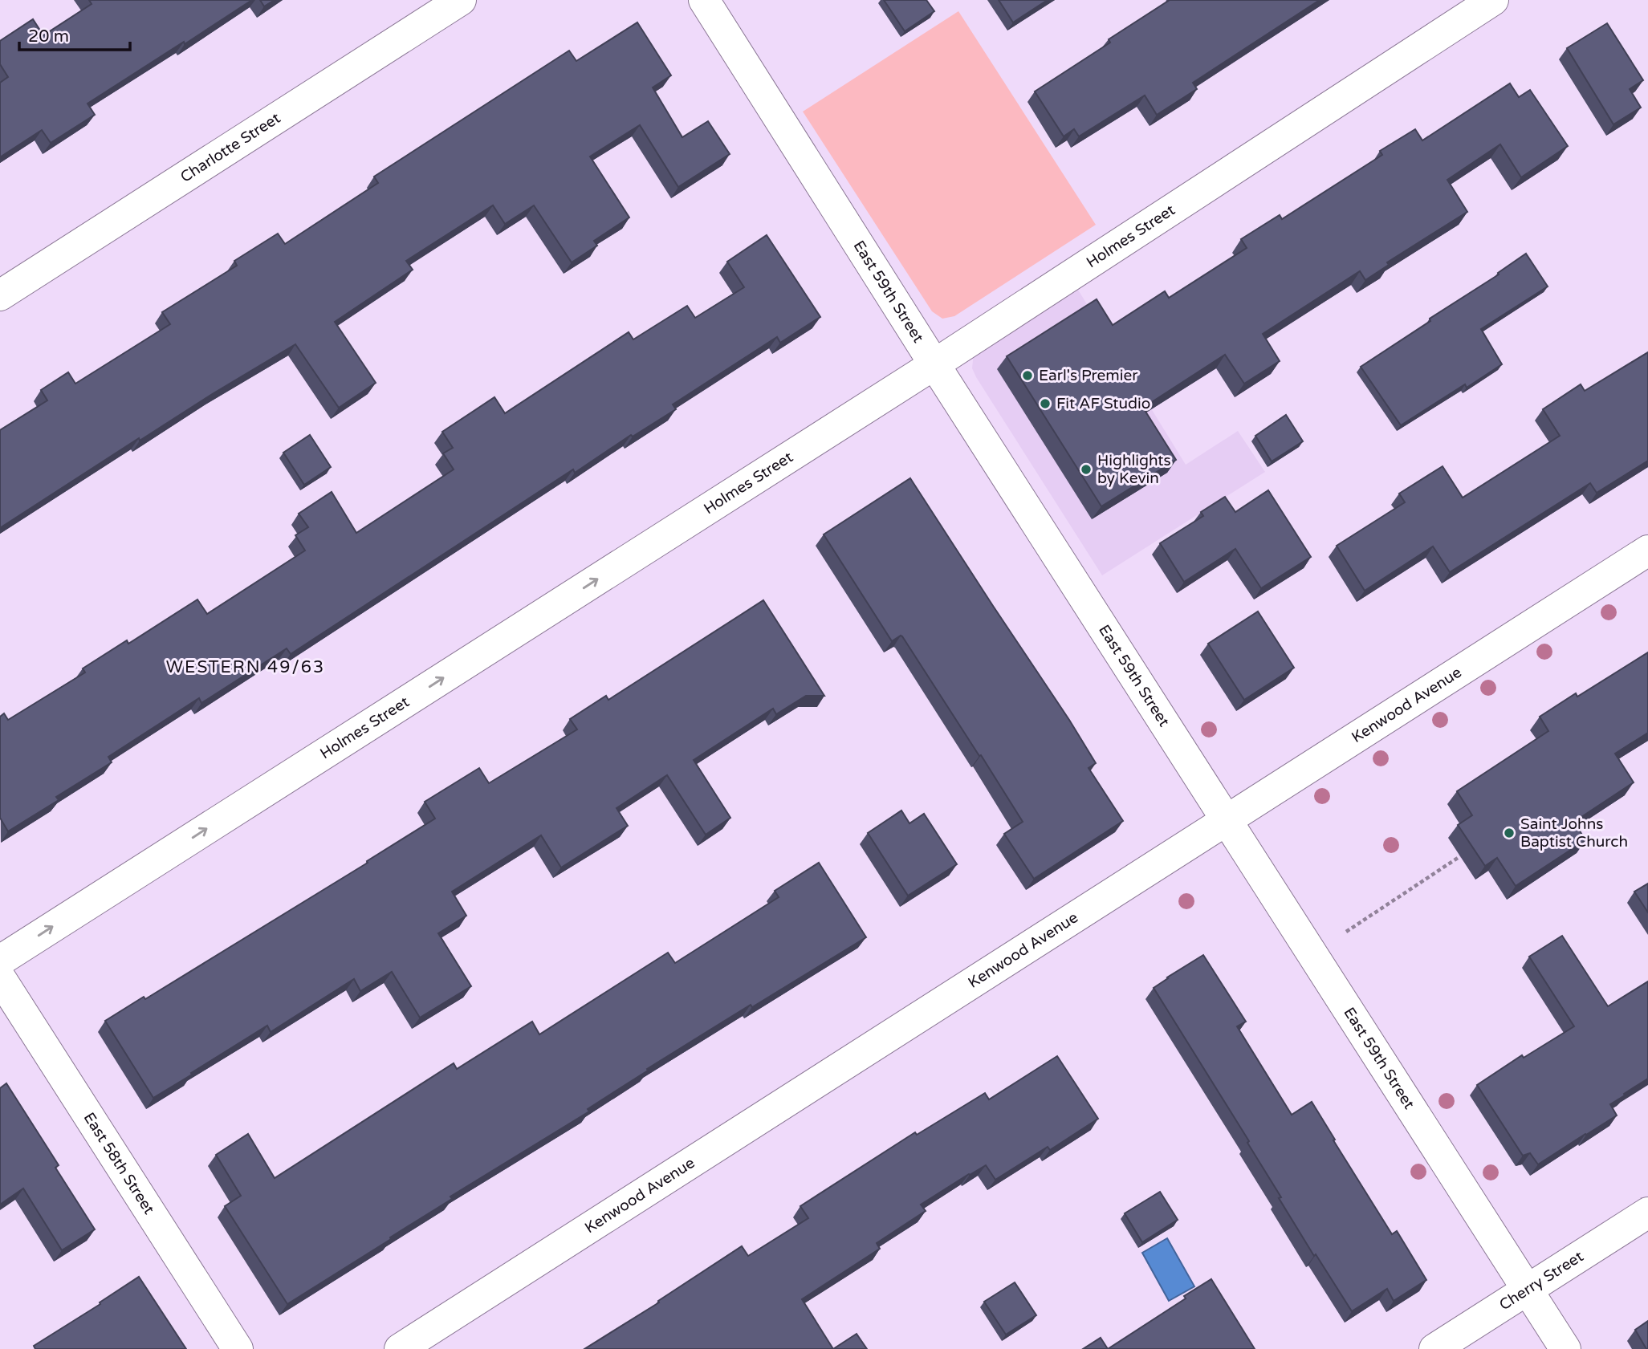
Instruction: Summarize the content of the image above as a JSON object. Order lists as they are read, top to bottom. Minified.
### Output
{"streets":{"street":["Charlotte Street","Holmes Street","East 59th Street","Kenwood Avenue","East 58th Street","Cherry Street"]},"crossings":[["Holmes Street","East 59th Street"],["East 59th Street","Kenwood Avenue"],["East 59th Street","Cherry Street"]],"one_way":["Holmes Street"],"districts":["WESTERN 49/63"],"places":["Earl's Premier","Fit AF Studio","Highlights by Kevin","Saint Johns Baptist Church"],"scale_bar":"20 m"}
